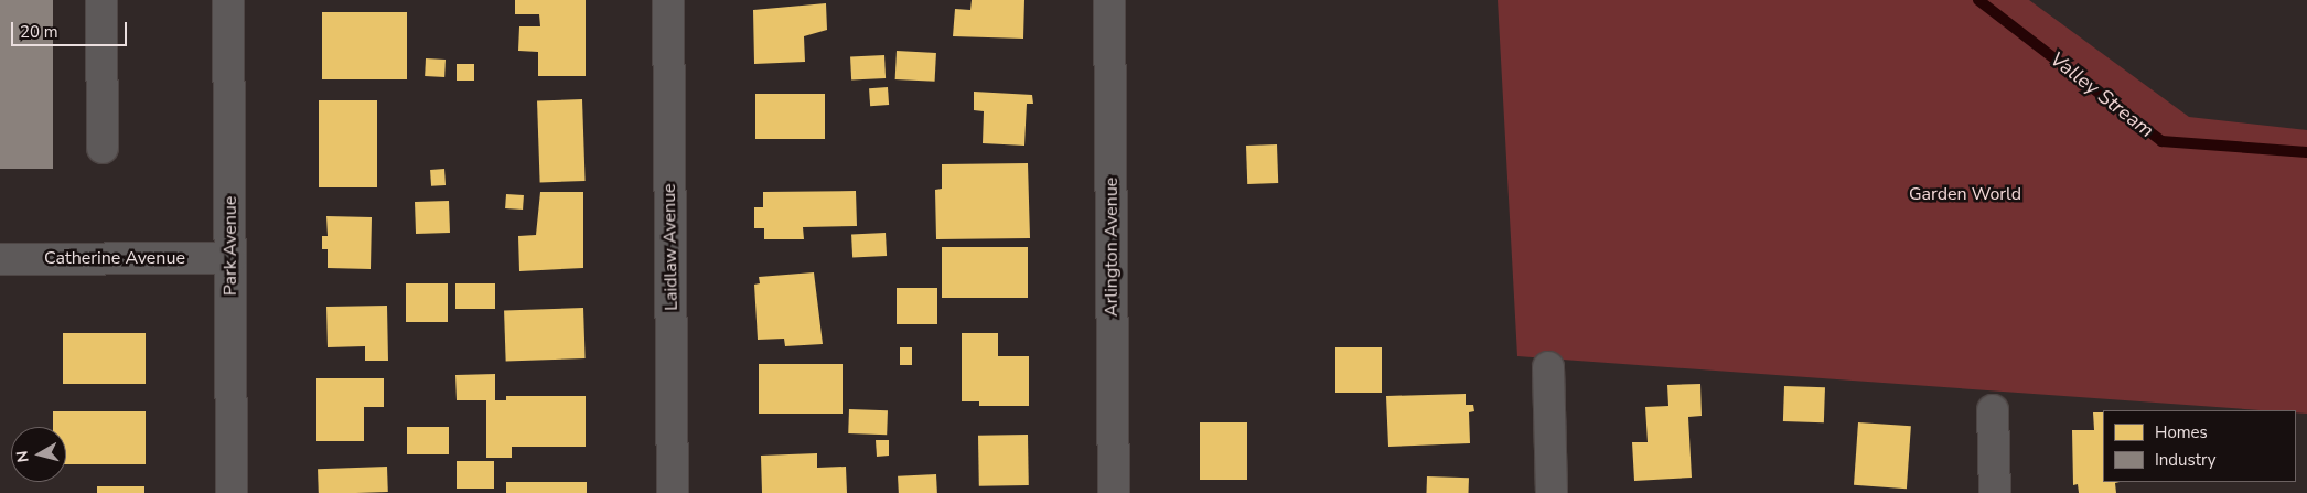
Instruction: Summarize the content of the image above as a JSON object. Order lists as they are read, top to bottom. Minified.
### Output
{"streets":{"street":["Park Avenue","Laidlaw Avenue","Arlington Avenue","Catherine Avenue"]},"crossings":[["Park Avenue","Catherine Avenue"]],"water":["Valley Stream"],"parks":["Garden World"],"legend":["Homes","Industry"],"scale_bar":"20 m","north":"left"}
